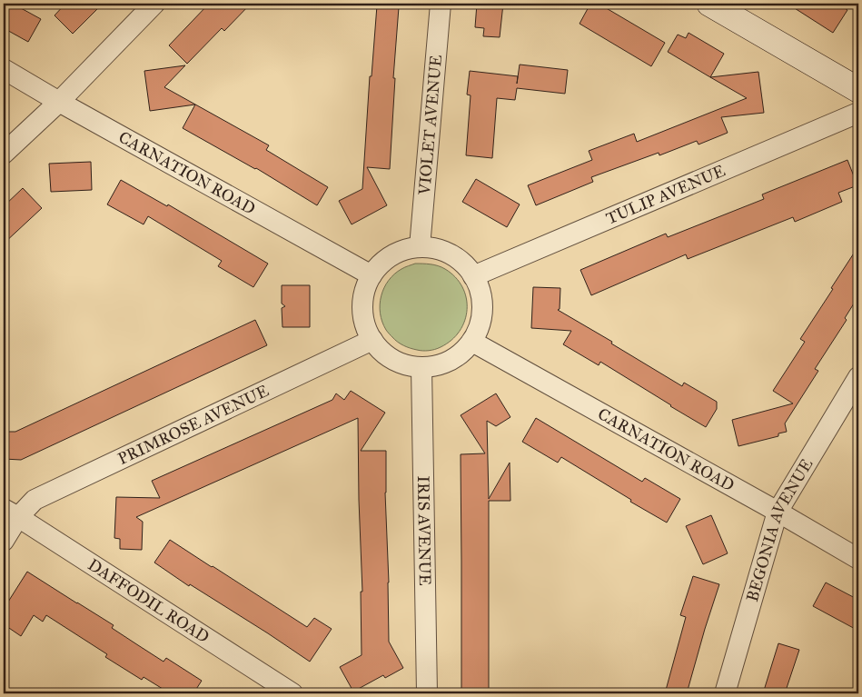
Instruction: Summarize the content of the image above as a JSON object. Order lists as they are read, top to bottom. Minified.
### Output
{"streets":{"street":["VIOLET AVENUE","CARNATION ROAD","TULIP AVENUE","PRIMROSE AVENUE","IRIS AVENUE","BEGONIA AVENUE","DAFFODIL ROAD"]},"crossings":[["VIOLET AVENUE","CARNATION ROAD"],["VIOLET AVENUE","TULIP AVENUE"],["VIOLET AVENUE","PRIMROSE AVENUE"],["VIOLET AVENUE","IRIS AVENUE"],["CARNATION ROAD","TULIP AVENUE"],["CARNATION ROAD","PRIMROSE AVENUE"],["CARNATION ROAD","IRIS AVENUE"],["CARNATION ROAD","BEGONIA AVENUE"],["TULIP AVENUE","PRIMROSE AVENUE"],["TULIP AVENUE","IRIS AVENUE"],["PRIMROSE AVENUE","IRIS AVENUE"],["PRIMROSE AVENUE","DAFFODIL ROAD"]]}
